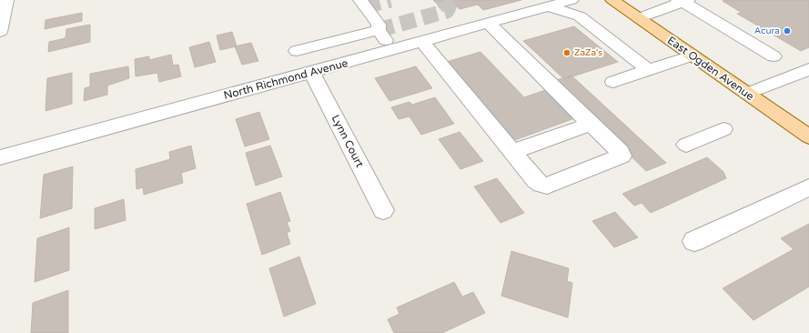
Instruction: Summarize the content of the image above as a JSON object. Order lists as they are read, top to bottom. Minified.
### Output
{"streets":{"main road":["East Ogden Avenue"],"street":["North Richmond Avenue","Lynn Court"]},"crossings":[["North Richmond Avenue","Lynn Court"]],"places":["Acura","ZaZa's"]}
